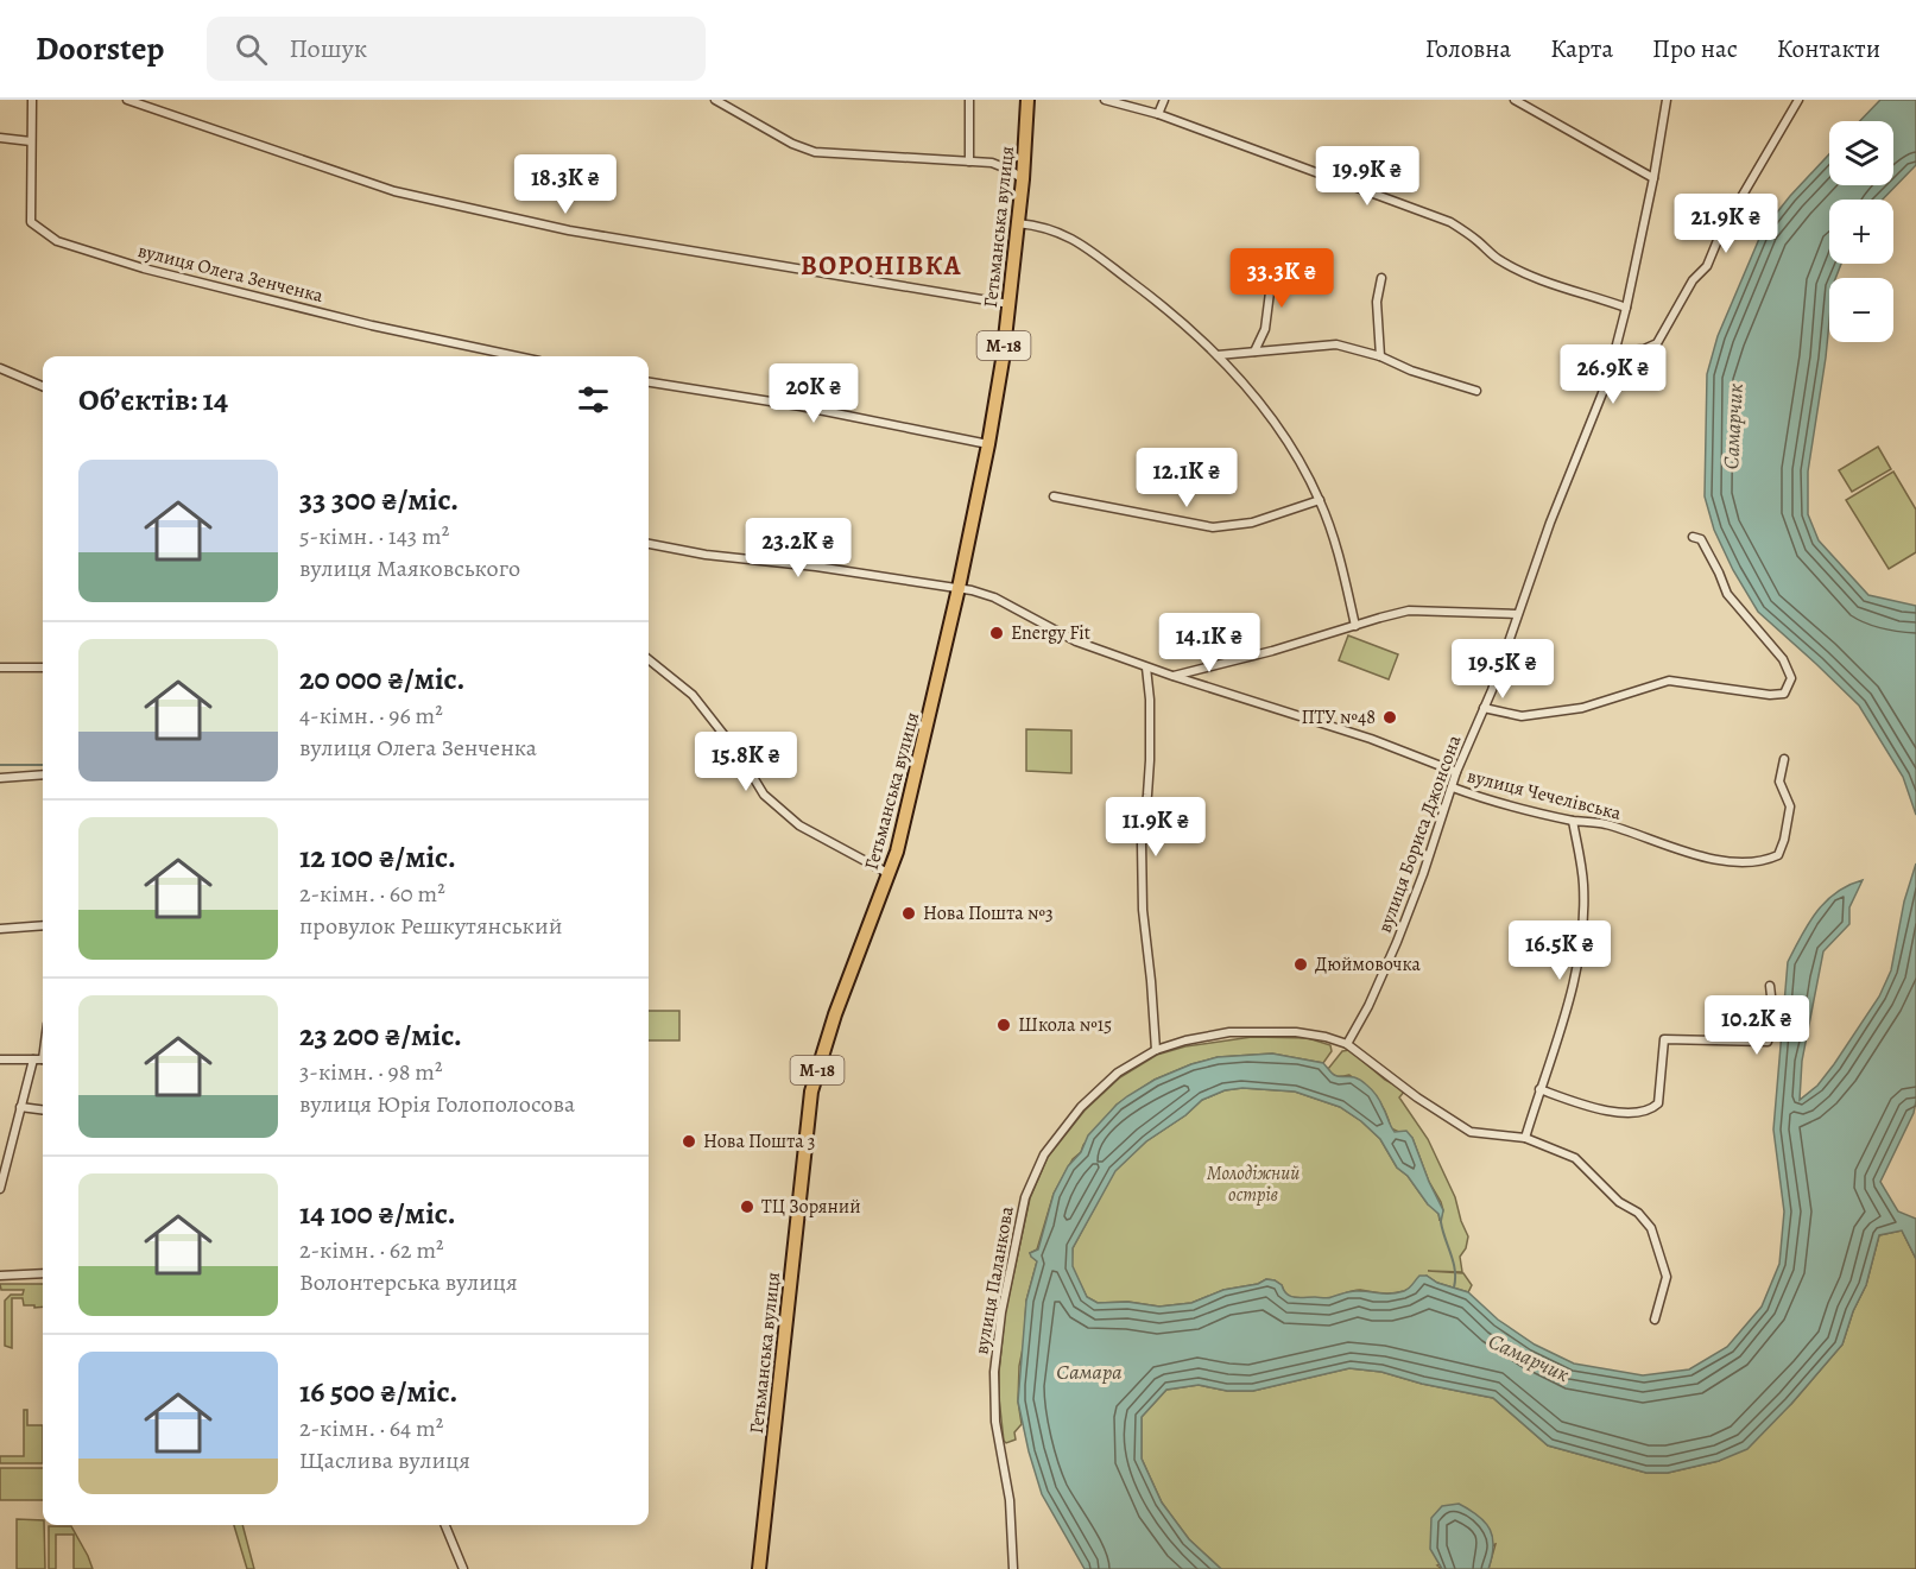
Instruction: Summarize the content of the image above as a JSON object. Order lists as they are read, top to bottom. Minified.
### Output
{"streets":{"highway":["Гетьманська вулиця","М-18"],"street":["вулиця Олега Зенченка","вулиця Чечелівська","вулиця Бориса Джонсона","вулиця Паланкова"]},"crossings":[["вулиця Чечелівська","вулиця Бориса Джонсона"],["вулиця Бориса Джонсона","вулиця Паланкова"]],"districts":["ВОРОНІВКА"],"water":["Самарчик","Самара"],"parks":["Молодіжний острів"],"places":["Energy Fit","ПТУ №48","Нова Пошта №3","Дюймовочка","Школа №15","Нова Пошта 3","ТЦ Зоряний"],"page":{"header":"Doorstep","search":"Пошук","nav":["Головна","Карта","Про нас","Контакти"],"map_buttons":["+","−"],"price":["19.9K ₴","18.3K ₴","21.9K ₴","33.3K ₴","26.9K ₴","20K ₴","12.1K ₴","23.2K ₴","14.1K ₴","19.5K ₴","15.8K ₴","11.9K ₴","16.5K ₴","10.2K ₴"],"heading":"Об’єктів: 14","list":[{"name":"33 300 ₴/міс.","note":"5-кімн. · 143 m² · вулиця Маяковського"},{"name":"20 000 ₴/міс.","note":"4-кімн. · 96 m² · вулиця Олега Зенченка"},{"name":"12 100 ₴/міс.","note":"2-кімн. · 60 m² · провулок Решкутянський"},{"name":"23 200 ₴/міс.","note":"3-кімн. · 98 m² · вулиця Юрія Голополосова"},{"name":"14 100 ₴/міс.","note":"2-кімн. · 62 m² · Волонтерська вулиця"},{"name":"16 500 ₴/міс.","note":"2-кімн. · 64 m² · Щаслива вулиця"}]}}
